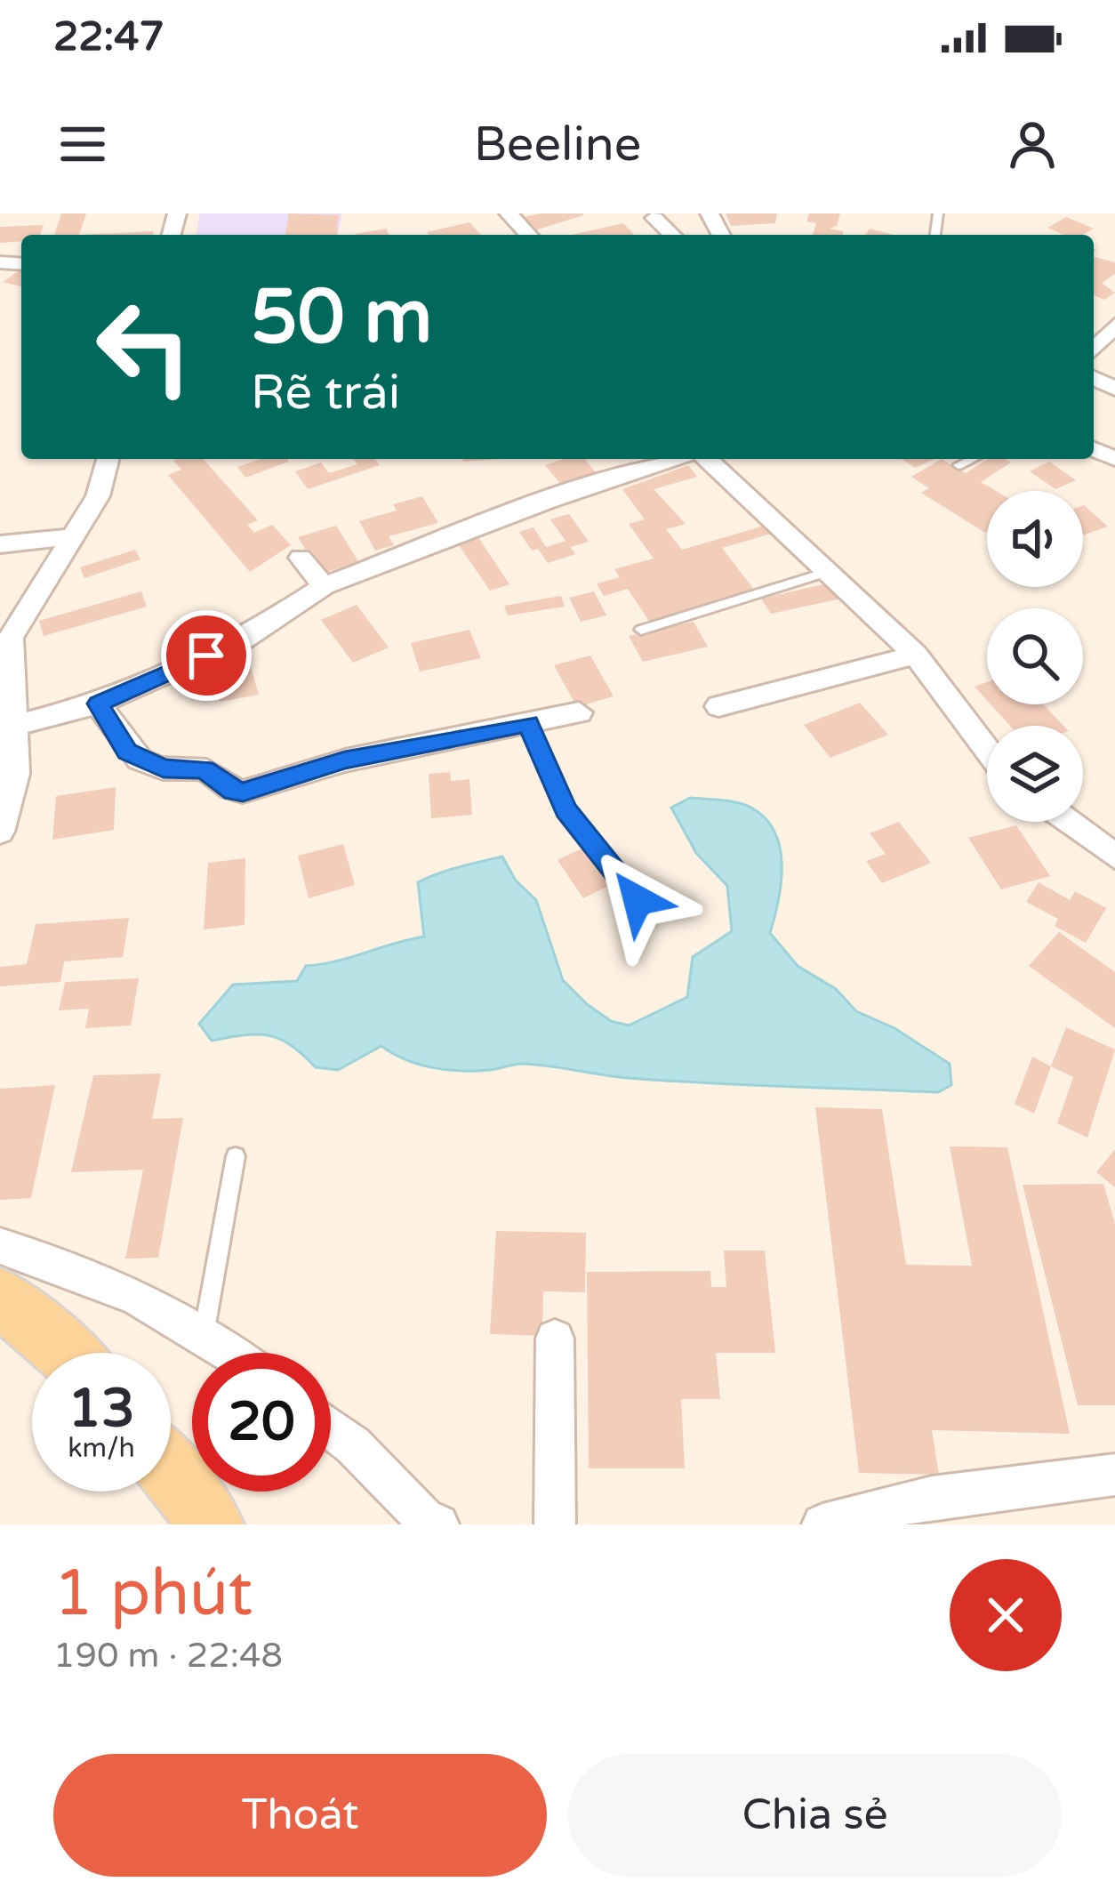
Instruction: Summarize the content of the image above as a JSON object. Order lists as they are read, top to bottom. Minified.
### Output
{"page":{"status":"22:47","header":"Beeline","turn":["50 m","Rẽ trái"],"speed":"13 km/h","limit":"20","heading":["1 phút","190 m · 22:48"],"buttons":["Thoát","Chia sẻ"]}}
